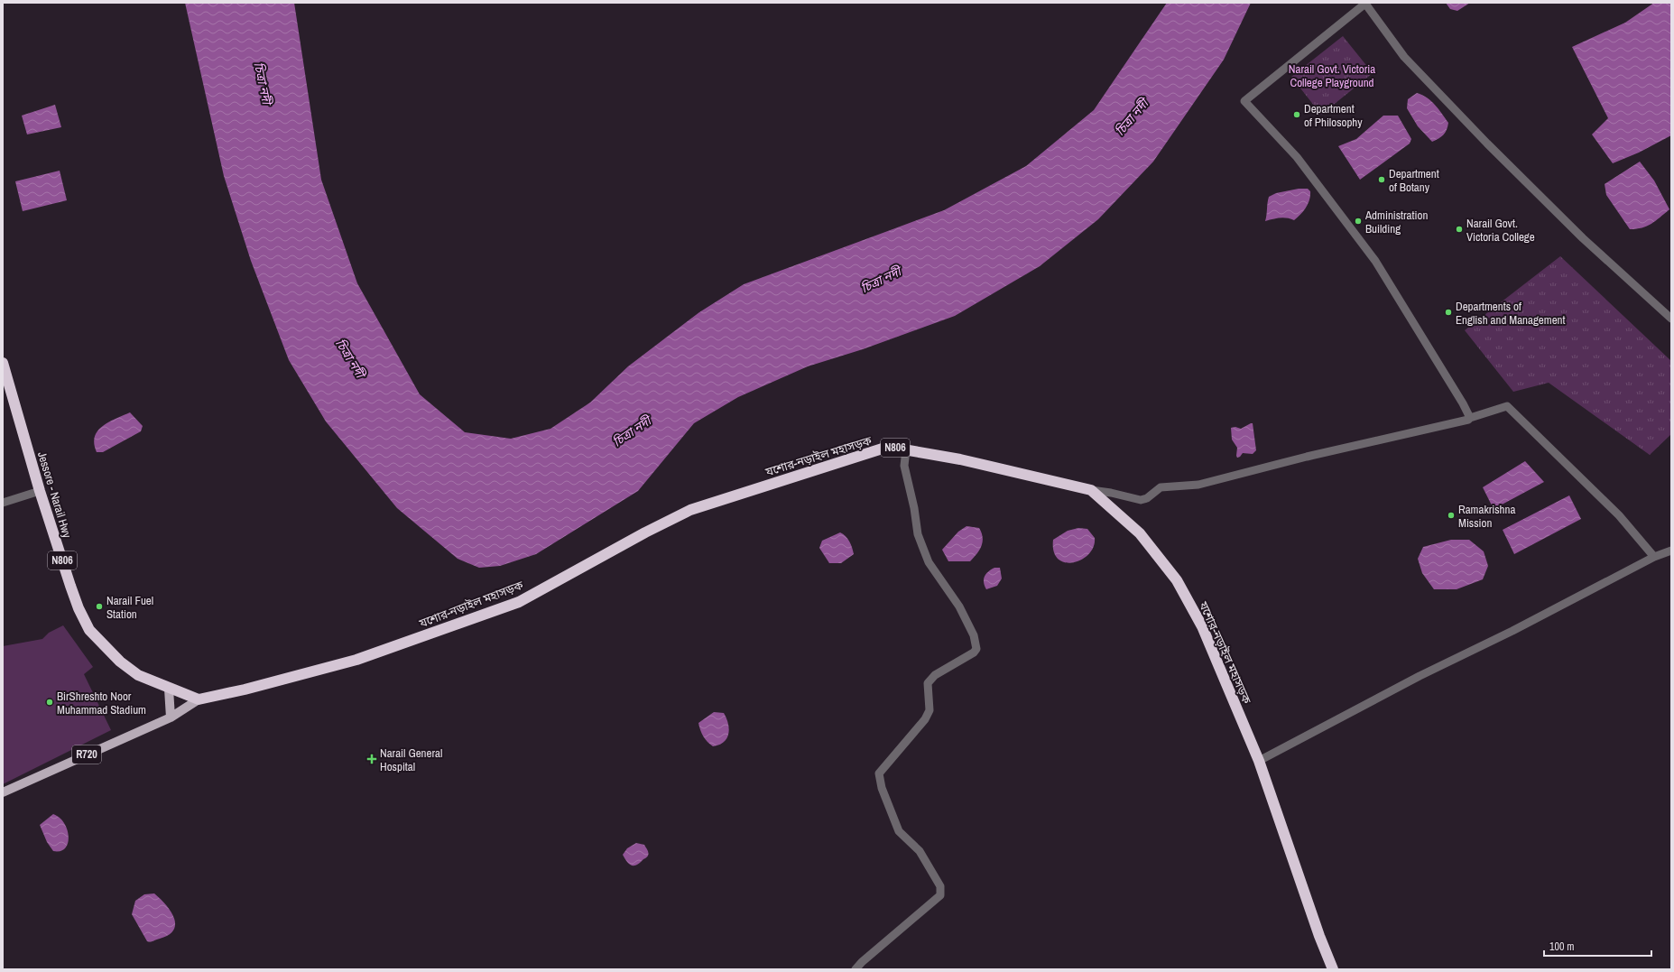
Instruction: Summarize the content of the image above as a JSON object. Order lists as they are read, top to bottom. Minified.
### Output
{"streets":{"highway":["N806","যশোর-নড়াইল মহাসড়ক","Jessore - Narail Hwy"],"main road":["R720"]},"crossings":[["যশোর-নড়াইল মহাসড়ক","Jessore - Narail Hwy"],["যশোর-নড়াইল মহাসড়ক","R720"],["Jessore - Narail Hwy","R720"]],"water":["চিত্রা নদী"],"parks":["Narail Govt. Victoria College Playground"],"places":{"other":["Department of Philosophy","Department of Botany","Administration Building","Narail Govt. Victoria College","Departments of English and Management","Ramakrishna Mission","Narail Fuel Station","BirShreshto Noor Muhammad Stadium"],"health":["Narail General Hospital"]},"scale_bar":"100 m"}
